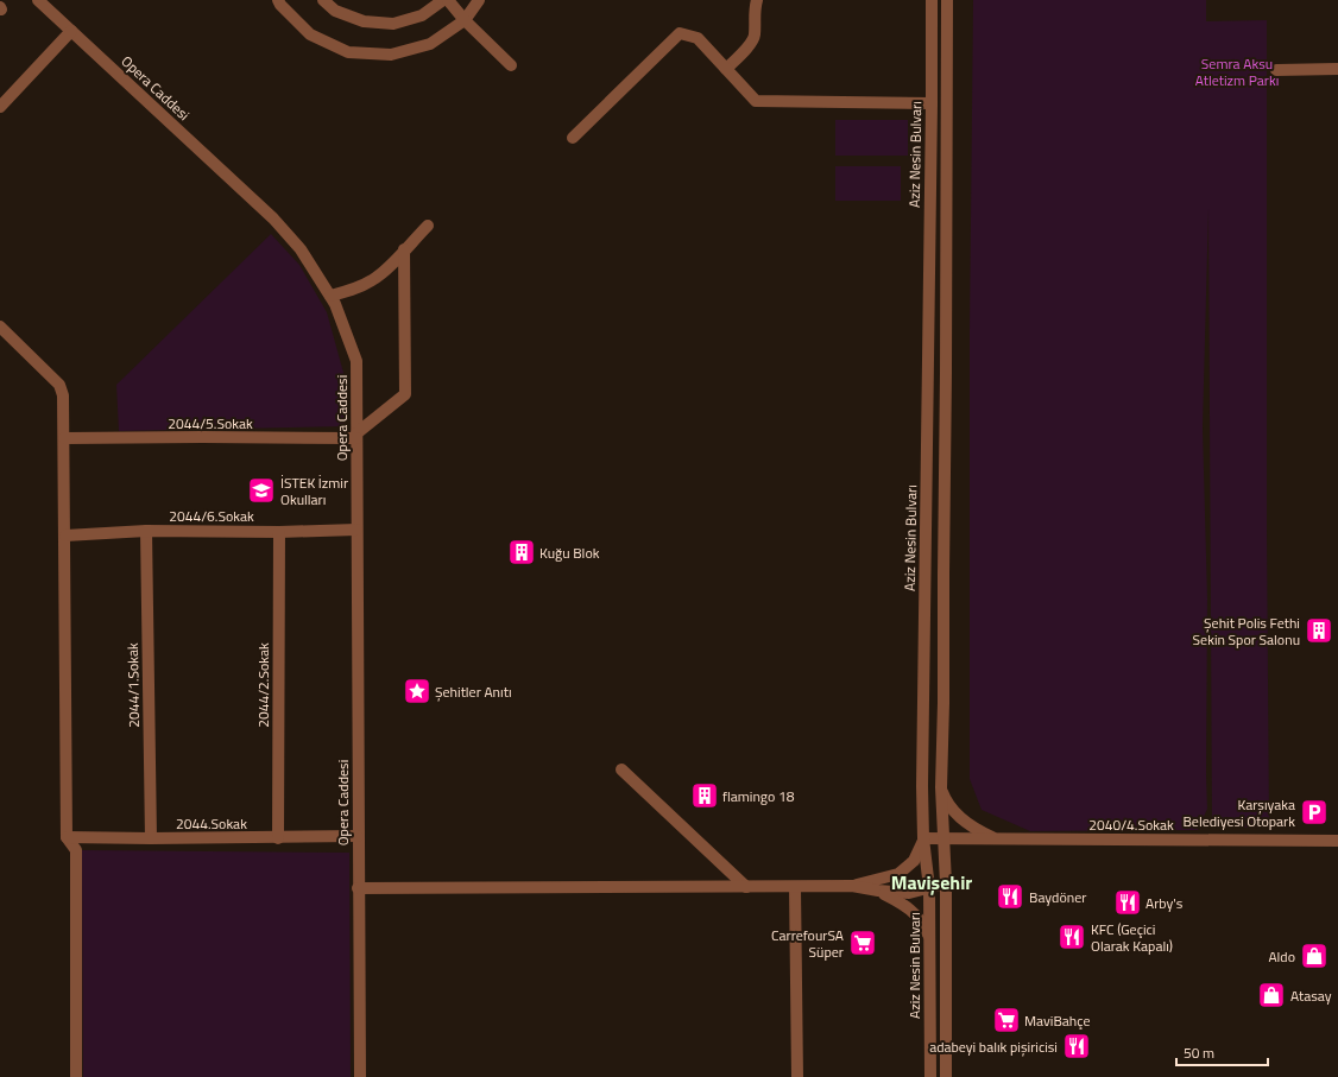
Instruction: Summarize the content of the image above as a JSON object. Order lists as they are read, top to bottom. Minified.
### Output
{"streets":{"street":["Opera Caddesi","Aziz Nesin Bulvarı","2044/5.Sokak","2044/6.Sokak","2044/1.Sokak","2044/2.Sokak","2044.Sokak","2040/4.Sokak"]},"crossings":[["Opera Caddesi","2044/5.Sokak"],["Opera Caddesi","2044/6.Sokak"],["Opera Caddesi","2044.Sokak"],["Aziz Nesin Bulvarı","2040/4.Sokak"],["2044/6.Sokak","2044/1.Sokak"],["2044/6.Sokak","2044/2.Sokak"],["2044/1.Sokak","2044.Sokak"],["2044/2.Sokak","2044.Sokak"]],"districts":["Mavişehir"],"parks":["Semra Aksu Atletizm Parkı"],"places":{"school or university":["İSTEK İzmir Okulları"],"building":["Kuğu Blok","Şehit Polis Fethi Sekin Spor Salonu","flamingo 18"],"place":["Şehitler Anıtı"],"parking":["Karşıyaka Belediyesi Otopark"],"restaurant":["Baydöner","Arby's","KFC (Geçici Olarak Kapalı)","adabeyi balık pişiricisi"],"supermarket":["CarrefourSA Süper","MaviBahçe"],"shop":["Aldo","Atasay"]},"scale_bar":"50 m"}
